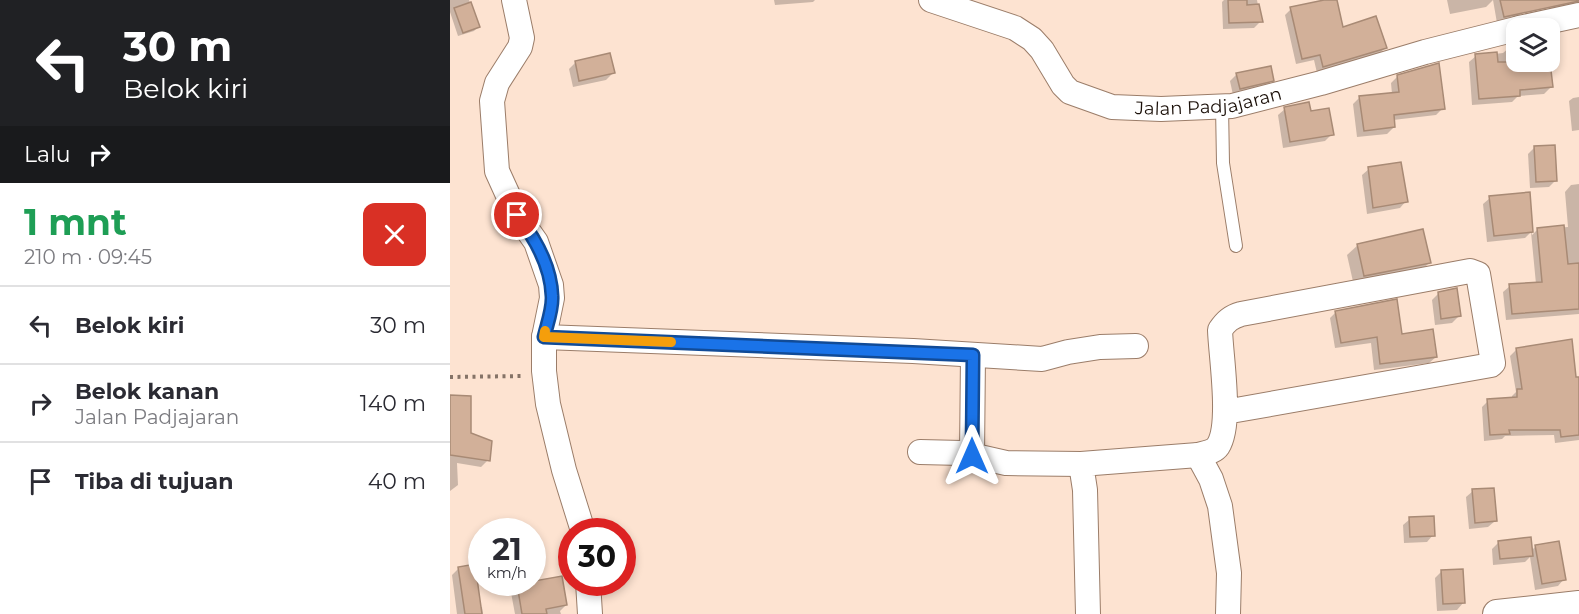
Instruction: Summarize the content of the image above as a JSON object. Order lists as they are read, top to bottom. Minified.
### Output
{"streets":{"street":["Jalan Padjajaran"]},"page":{"turn":["30 m","Belok kiri"],"then":"Lalu","heading":["1 mnt","210 m · 09:45"],"list":[{"name":"Belok kiri","value":"30 m"},{"name":"Belok kanan","note":"Jalan Padjajaran","value":"140 m"},{"name":"Tiba di tujuan","value":"40 m"}],"speed":"21 km/h","limit":"30"}}
